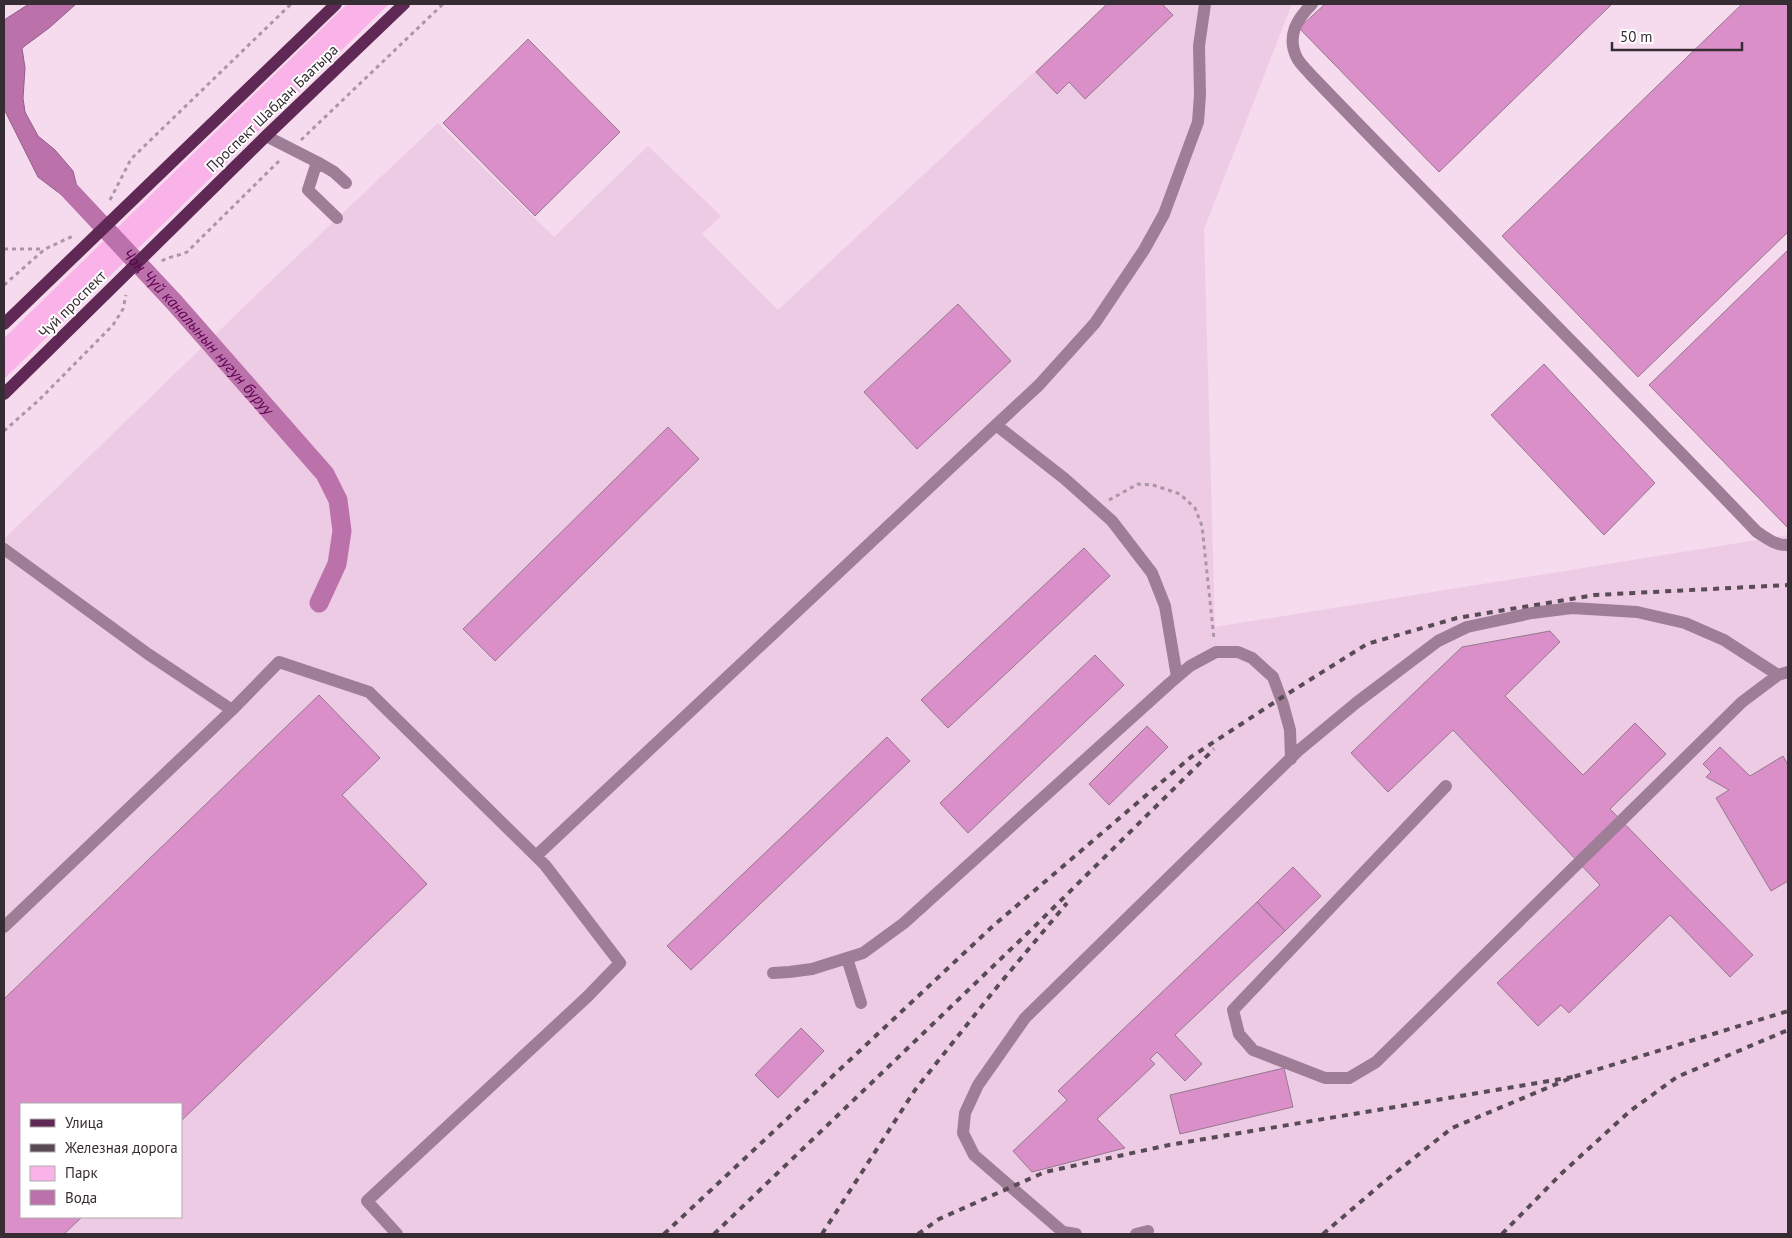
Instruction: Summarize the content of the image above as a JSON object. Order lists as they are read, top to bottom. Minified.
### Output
{"streets":{"main road":["Проспект Шабдан Баатыра","Чуй проспект"]},"crossings":[["Проспект Шабдан Баатыра","Чуй проспект"]],"water":["Чоң Чүй каналынын нугун буруу"],"legend":["Улица","Железная дорога","Парк","Вода"],"scale_bar":"50 m"}
